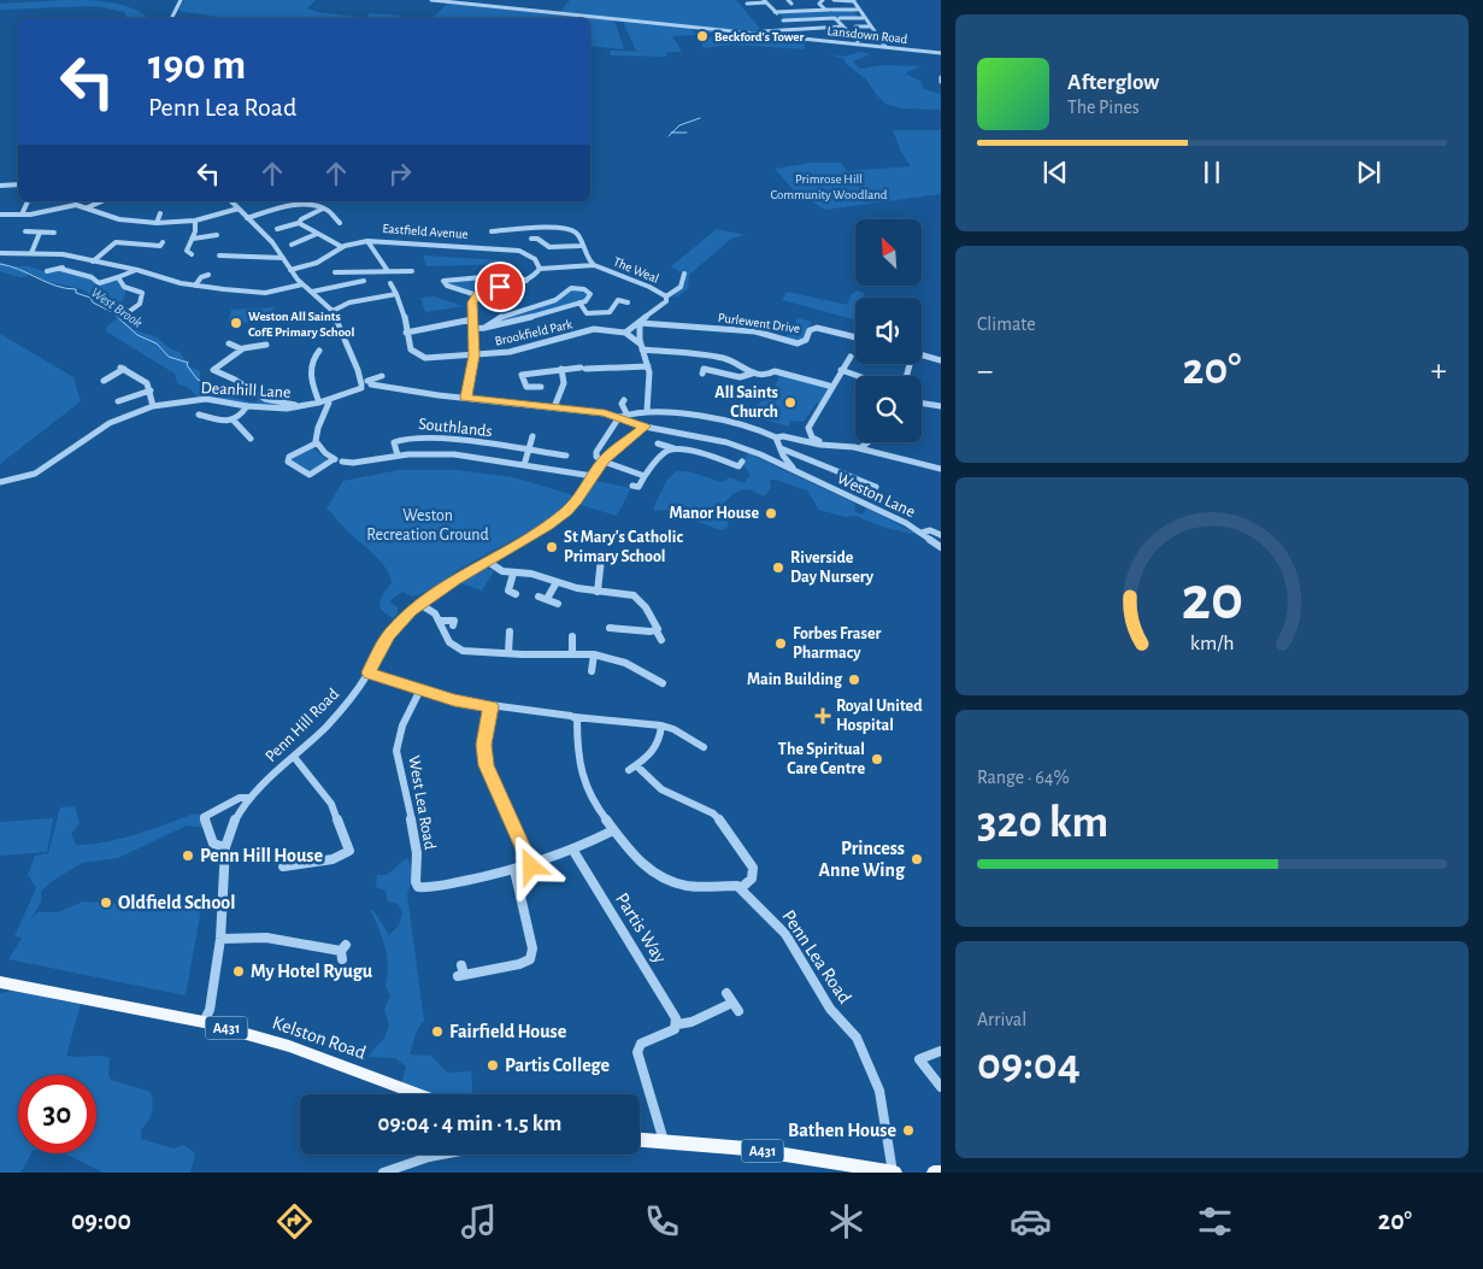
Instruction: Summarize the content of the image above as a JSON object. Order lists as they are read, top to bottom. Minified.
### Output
{"streets":{"main road":["A431","Kelston Road"],"street":["Lansdown Road","Eastfield Avenue","The Weal","Purlewent Drive","Brookfield Park","Deanhill Lane","Southlands","Weston Lane","Penn Hill Road","West Lea Road","Partis Way","Penn Lea Road"]},"crossings":[["Eastfield Avenue","The Weal"],["The Weal","Purlewent Drive"],["The Weal","Brookfield Park"],["Southlands","Penn Hill Road"],["Weston Lane","Penn Hill Road"],["Penn Hill Road","Kelston Road"],["Penn Lea Road","A431"]],"water":["West Brook"],"parks":["Primrose Hill Community Woodland","Weston Recreation Ground"],"places":{"other":["Beckford's Tower","Weston All Saints CofE Primary School","All Saints Church","Manor House","St Mary's Catholic Primary School","Riverside Day Nursery","Forbes Fraser Pharmacy","Main Building","The Spiritual Care Centre","Penn Hill House","Princess Anne Wing","Oldfield School","My Hotel Ryugu","Fairfield House","Partis College","Bathen House"],"health":["Royal United Hospital"]},"north":"top left","page":{"turn":["190 m","Penn Lea Road"],"song":["Afterglow","The Pines"],"tile":["Climate",["Range · 64%","320 km"],["Arrival","09:04"]],"heat":["−","20°","+"],"limit":"30","trip":"09:04 · 4 min · 1.5 km","tabs":["09:00","20°"],"gauge":["20","km/h"]}}
